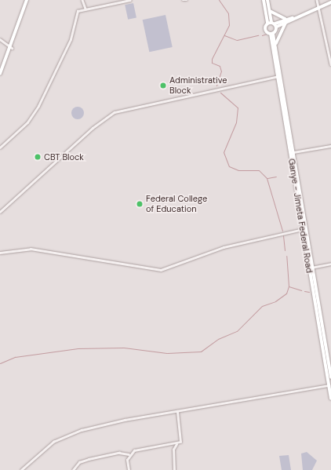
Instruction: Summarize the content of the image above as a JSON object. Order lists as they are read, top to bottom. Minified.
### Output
{"streets":{"main road":["Ganye - Jimeta Federal Road"]},"places":["Administrative Block","CBT Block","Federal College of Education"]}
